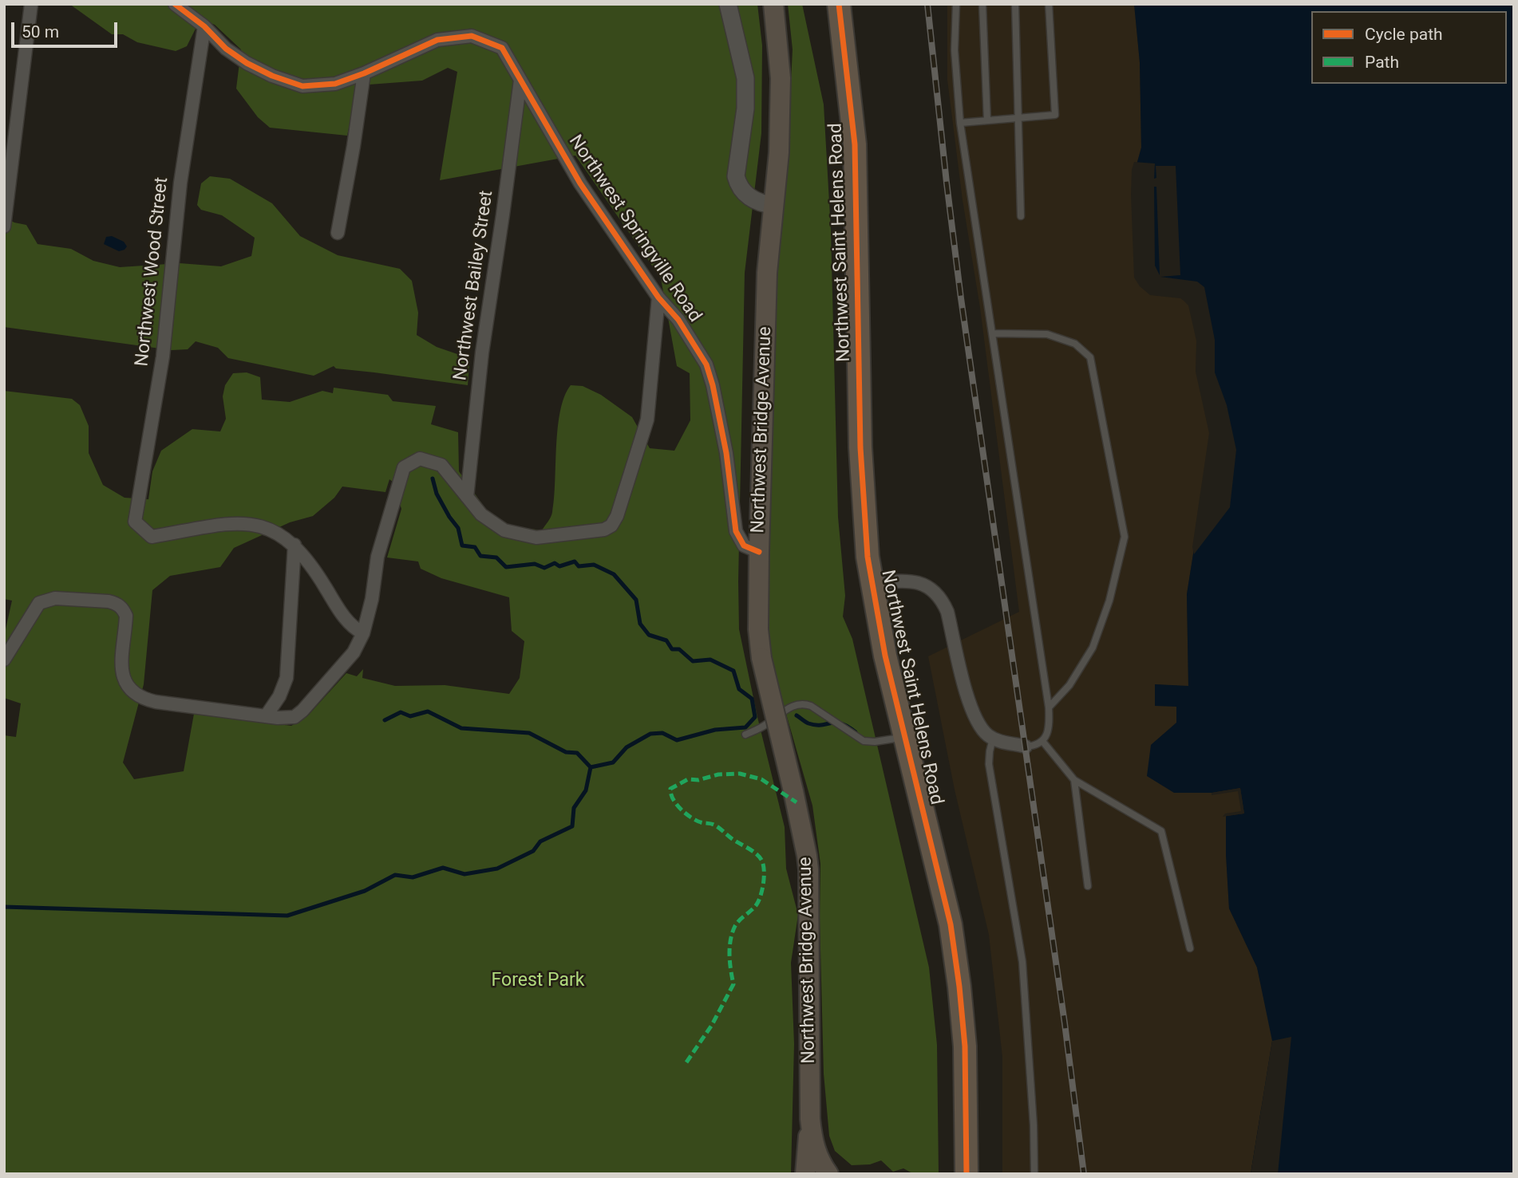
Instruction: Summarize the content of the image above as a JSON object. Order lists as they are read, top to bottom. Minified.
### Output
{"streets":{"highway":["Northwest Saint Helens Road"],"main road":["Northwest Bridge Avenue"],"street":["Northwest Springville Road","Northwest Wood Street","Northwest Bailey Street"]},"crossings":[["Northwest Springville Road","Northwest Wood Street"],["Northwest Springville Road","Northwest Bailey Street"],["Northwest Springville Road","Northwest Bridge Avenue"]],"parks":["Forest Park"],"legend":["Cycle path","Path"],"scale_bar":"50 m"}
